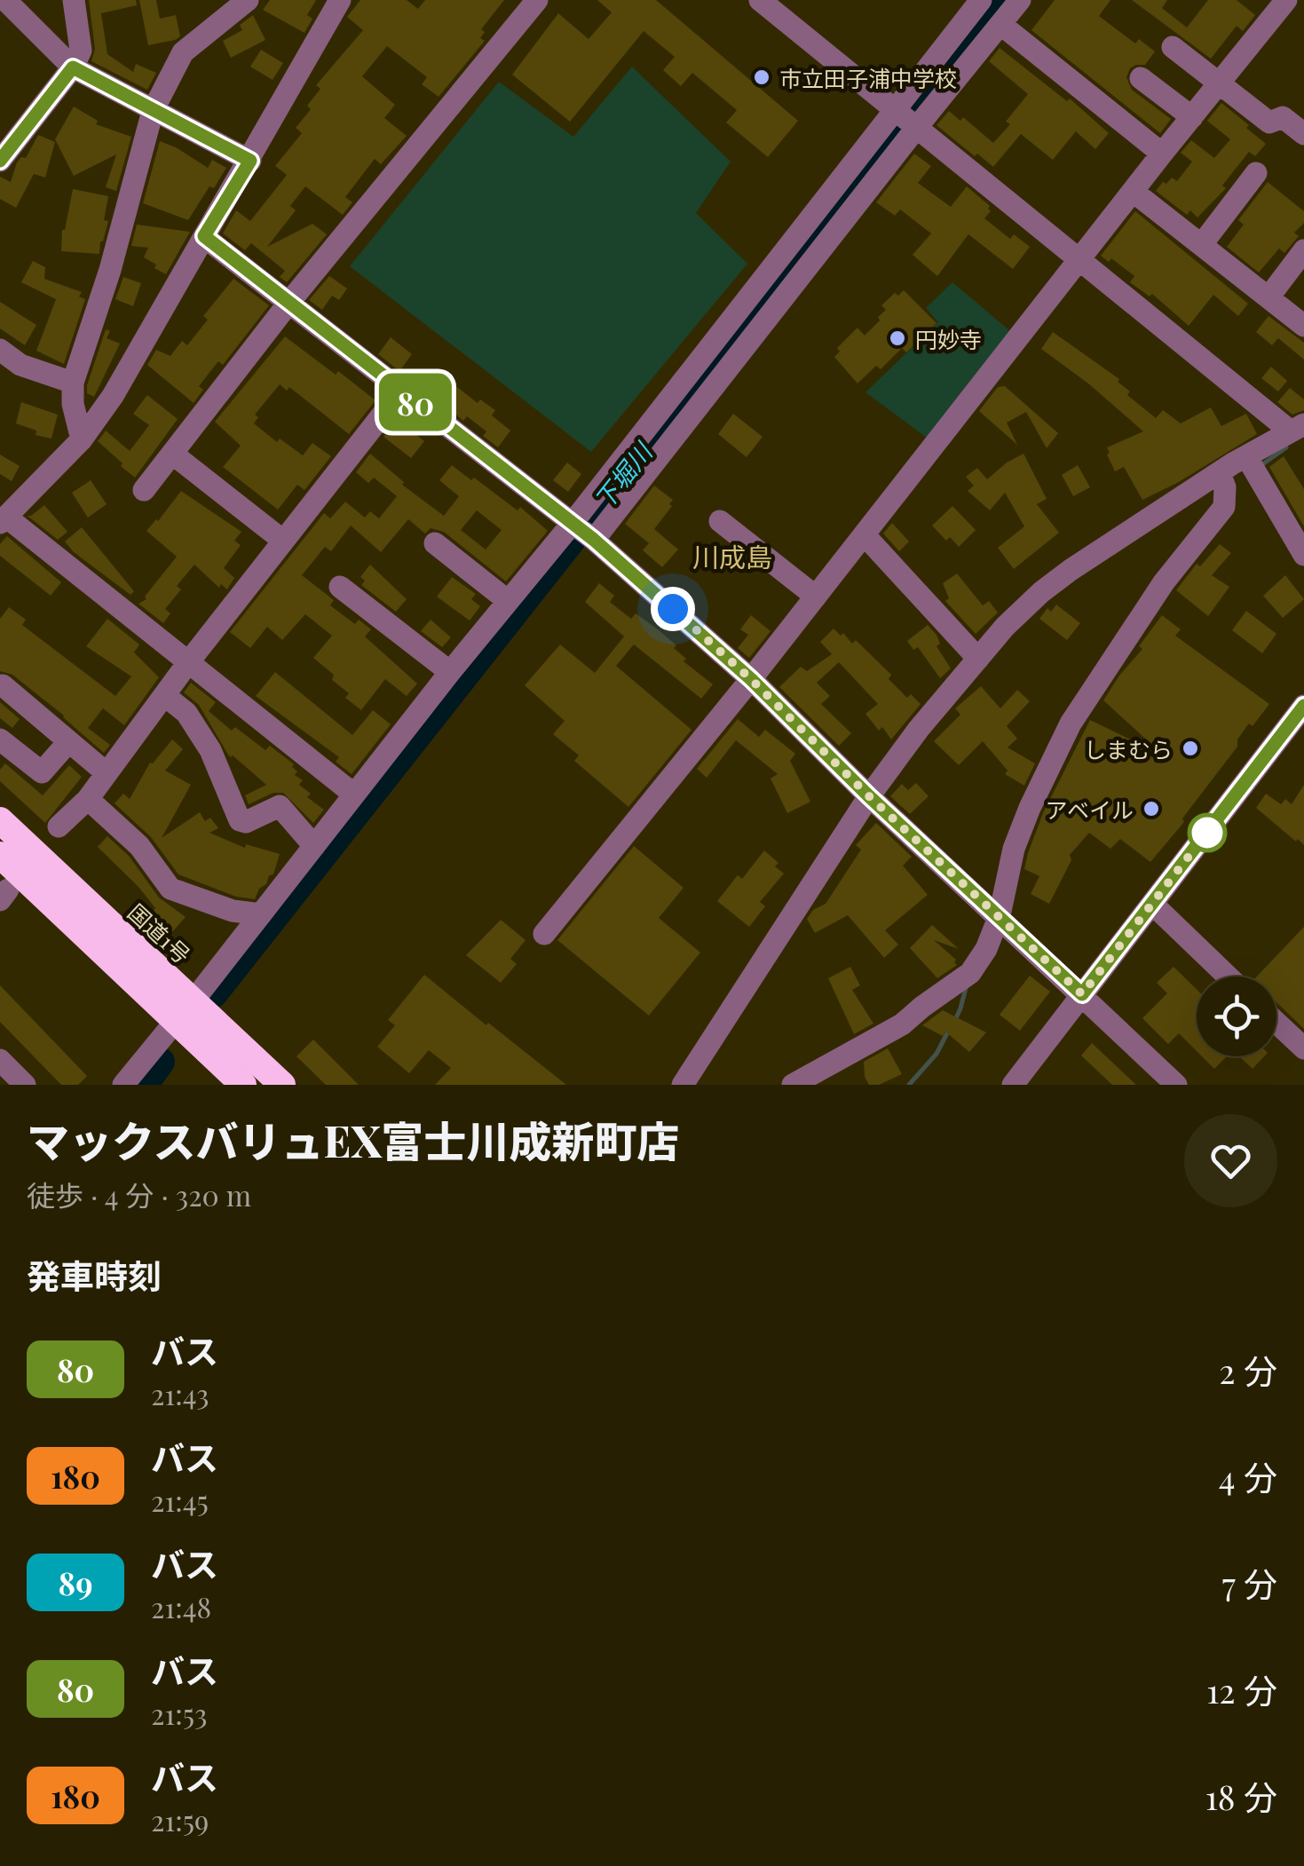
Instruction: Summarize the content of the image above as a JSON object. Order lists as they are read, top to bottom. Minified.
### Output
{"streets":{"highway":["国道1号"]},"districts":["川成島"],"water":["下堀川"],"places":["市立田子浦中学校","円妙寺","しまむら","アベイル"],"lines":["bus line 80"],"page":{"on_map":"80","heading":[["マックスバリュEX富士川成新町店","徒歩 · 4 分 · 320 m"],"発車時刻"],"list":[{"mark":"80","name":"バス","note":"21:43","value":"2 分"},{"mark":"180","name":"バス","note":"21:45","value":"4 分"},{"mark":"89","name":"バス","note":"21:48","value":"7 分"},{"mark":"80","name":"バス","note":"21:53","value":"12 分"},{"mark":"180","name":"バス","note":"21:59","value":"18 分"}]}}
